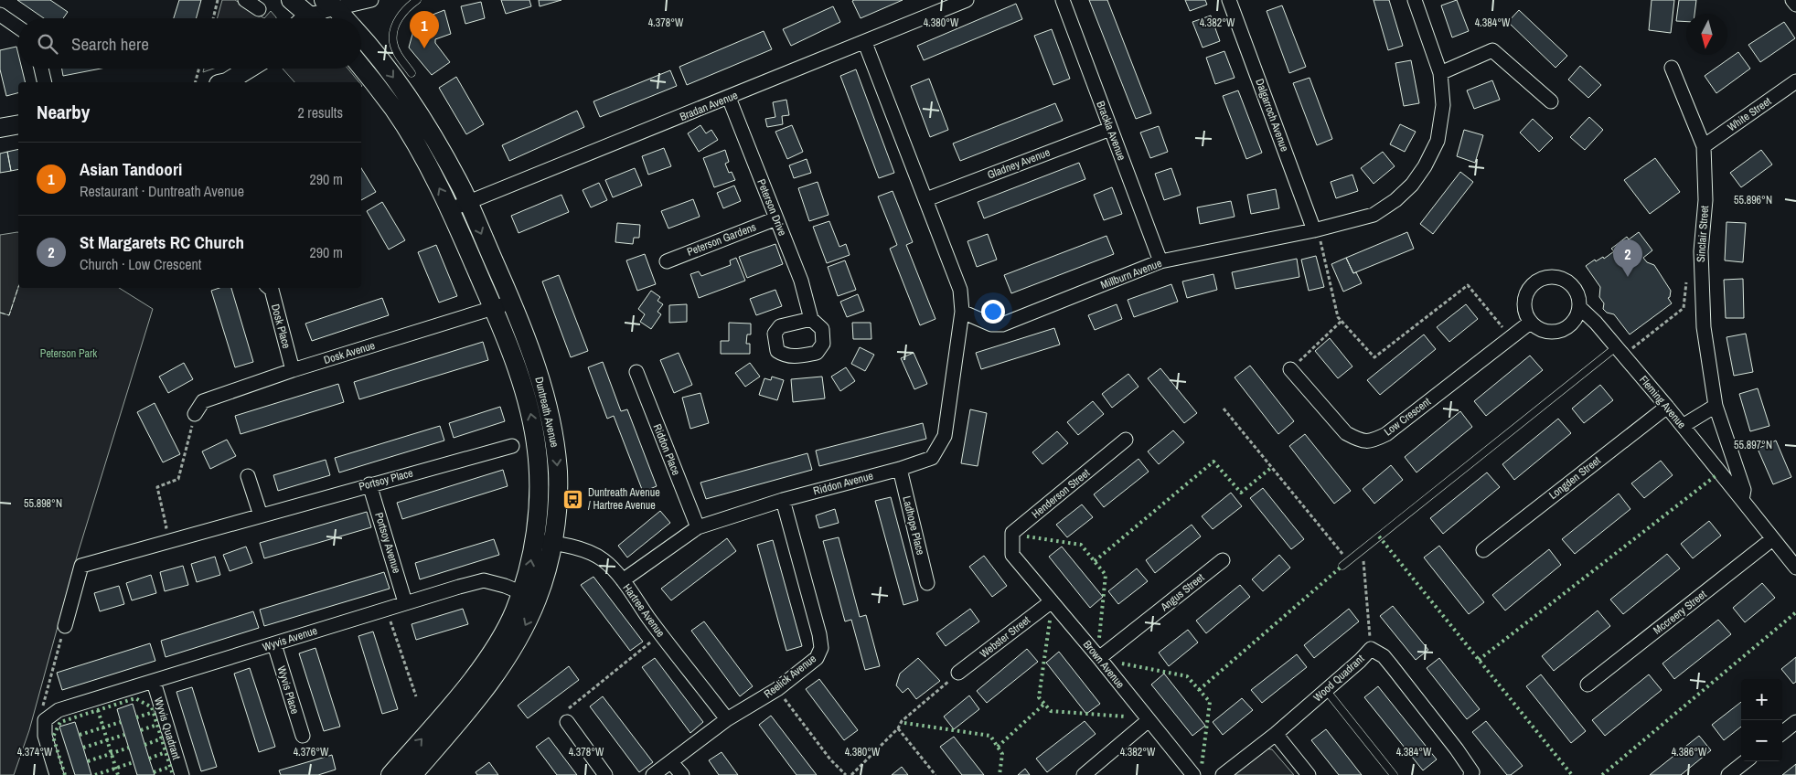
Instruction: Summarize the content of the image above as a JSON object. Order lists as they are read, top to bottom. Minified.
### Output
{"streets":{"street":["Bradan Avenue","White Street","Dalgarroch Avenue","Brackla Avenue","Gladney Avenue","Peterson Drive","Sinclair Street","Peterson Gardens","Millburn Avenue","Dosk Place","Dosk Avenue","Fleming Avenue","Duntreath Avenue","Low Crescent","Riddon Place","Longden Street","Portsoy Place","Riddon Avenue","Henderson Street","Ladhope Place","Portsoy Avenue","Angus Street","Hartree Avenue","Mccreery Street","Webster Street","Wyvis Avenue","Brown Avenue","Reelick Avenue","Wood Quadrant","Wyvis Place","Wyvis Quadrant"]},"crossings":[["Bradan Avenue","Peterson Drive"],["Bradan Avenue","Duntreath Avenue"],["White Street","Sinclair Street"],["Dalgarroch Avenue","Millburn Avenue"],["Brackla Avenue","Gladney Avenue"],["Brackla Avenue","Millburn Avenue"],["Peterson Drive","Peterson Gardens"],["Sinclair Street","Fleming Avenue"],["Millburn Avenue","Riddon Avenue"],["Dosk Place","Dosk Avenue"],["Dosk Avenue","Duntreath Avenue"],["Fleming Avenue","Low Crescent"],["Fleming Avenue","Longden Street"],["Duntreath Avenue","Hartree Avenue"],["Duntreath Avenue","Wyvis Avenue"],["Riddon Place","Riddon Avenue"],["Portsoy Place","Portsoy Avenue"],["Riddon Avenue","Ladhope Place"],["Riddon Avenue","Hartree Avenue"],["Riddon Avenue","Reelick Avenue"],["Henderson Street","Brown Avenue"],["Portsoy Avenue","Wyvis Avenue"],["Angus Street","Brown Avenue"],["Hartree Avenue","Reelick Avenue"],["Webster Street","Brown Avenue"],["Wyvis Avenue","Wyvis Place"],["Wyvis Avenue","Wyvis Quadrant"]],"parks":["Peterson Park"],"places":{"bus stop":["Duntreath Avenue / Hartree Avenue"]},"north":"bottom","page":{"pins":["1","2"],"search":"Search here","heading":["Nearby","2 results"],"list":[{"mark":"1","name":"Asian Tandoori","note":"Restaurant · Duntreath Avenue","value":"290 m"},{"mark":"2","name":"St Margarets RC Church","note":"Church · Low Crescent","value":"290 m"}],"map_buttons":["+","−"]},"coordinates":["4.378°W","4.380°W","4.382°W","4.384°W","55.896°N","55.897°N","55.898°N","4.374°W","4.376°W","4.386°W"]}
